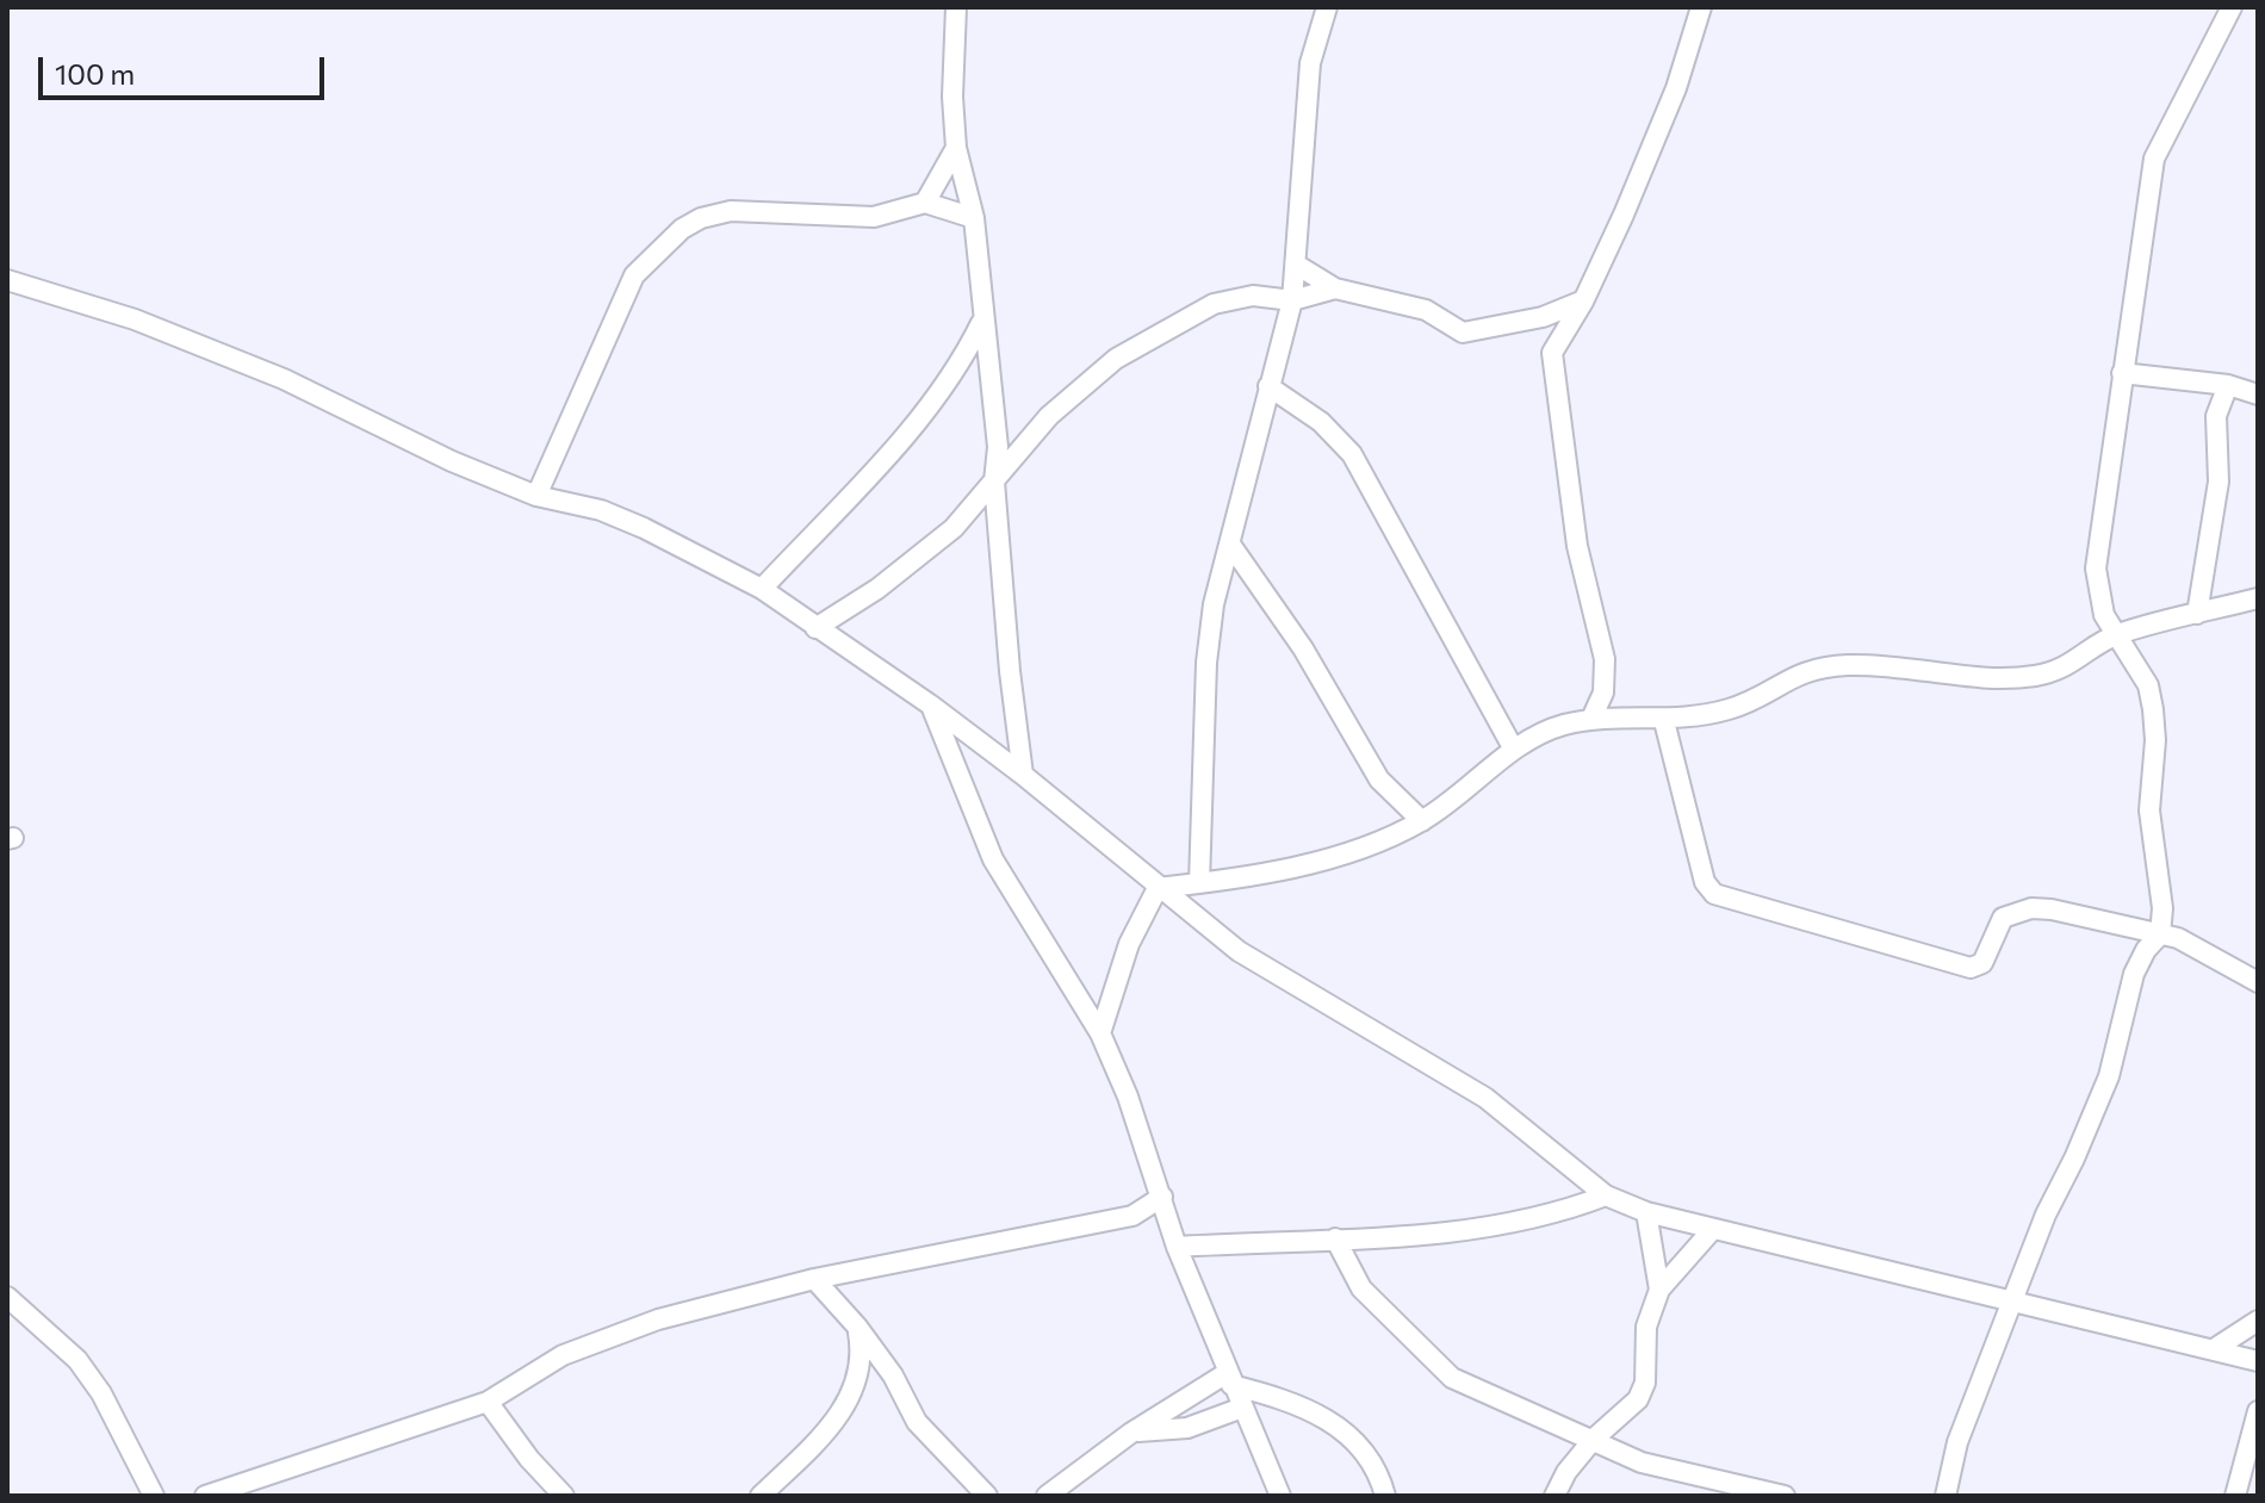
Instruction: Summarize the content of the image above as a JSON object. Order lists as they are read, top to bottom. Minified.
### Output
{"scale_bar":"100 m"}
